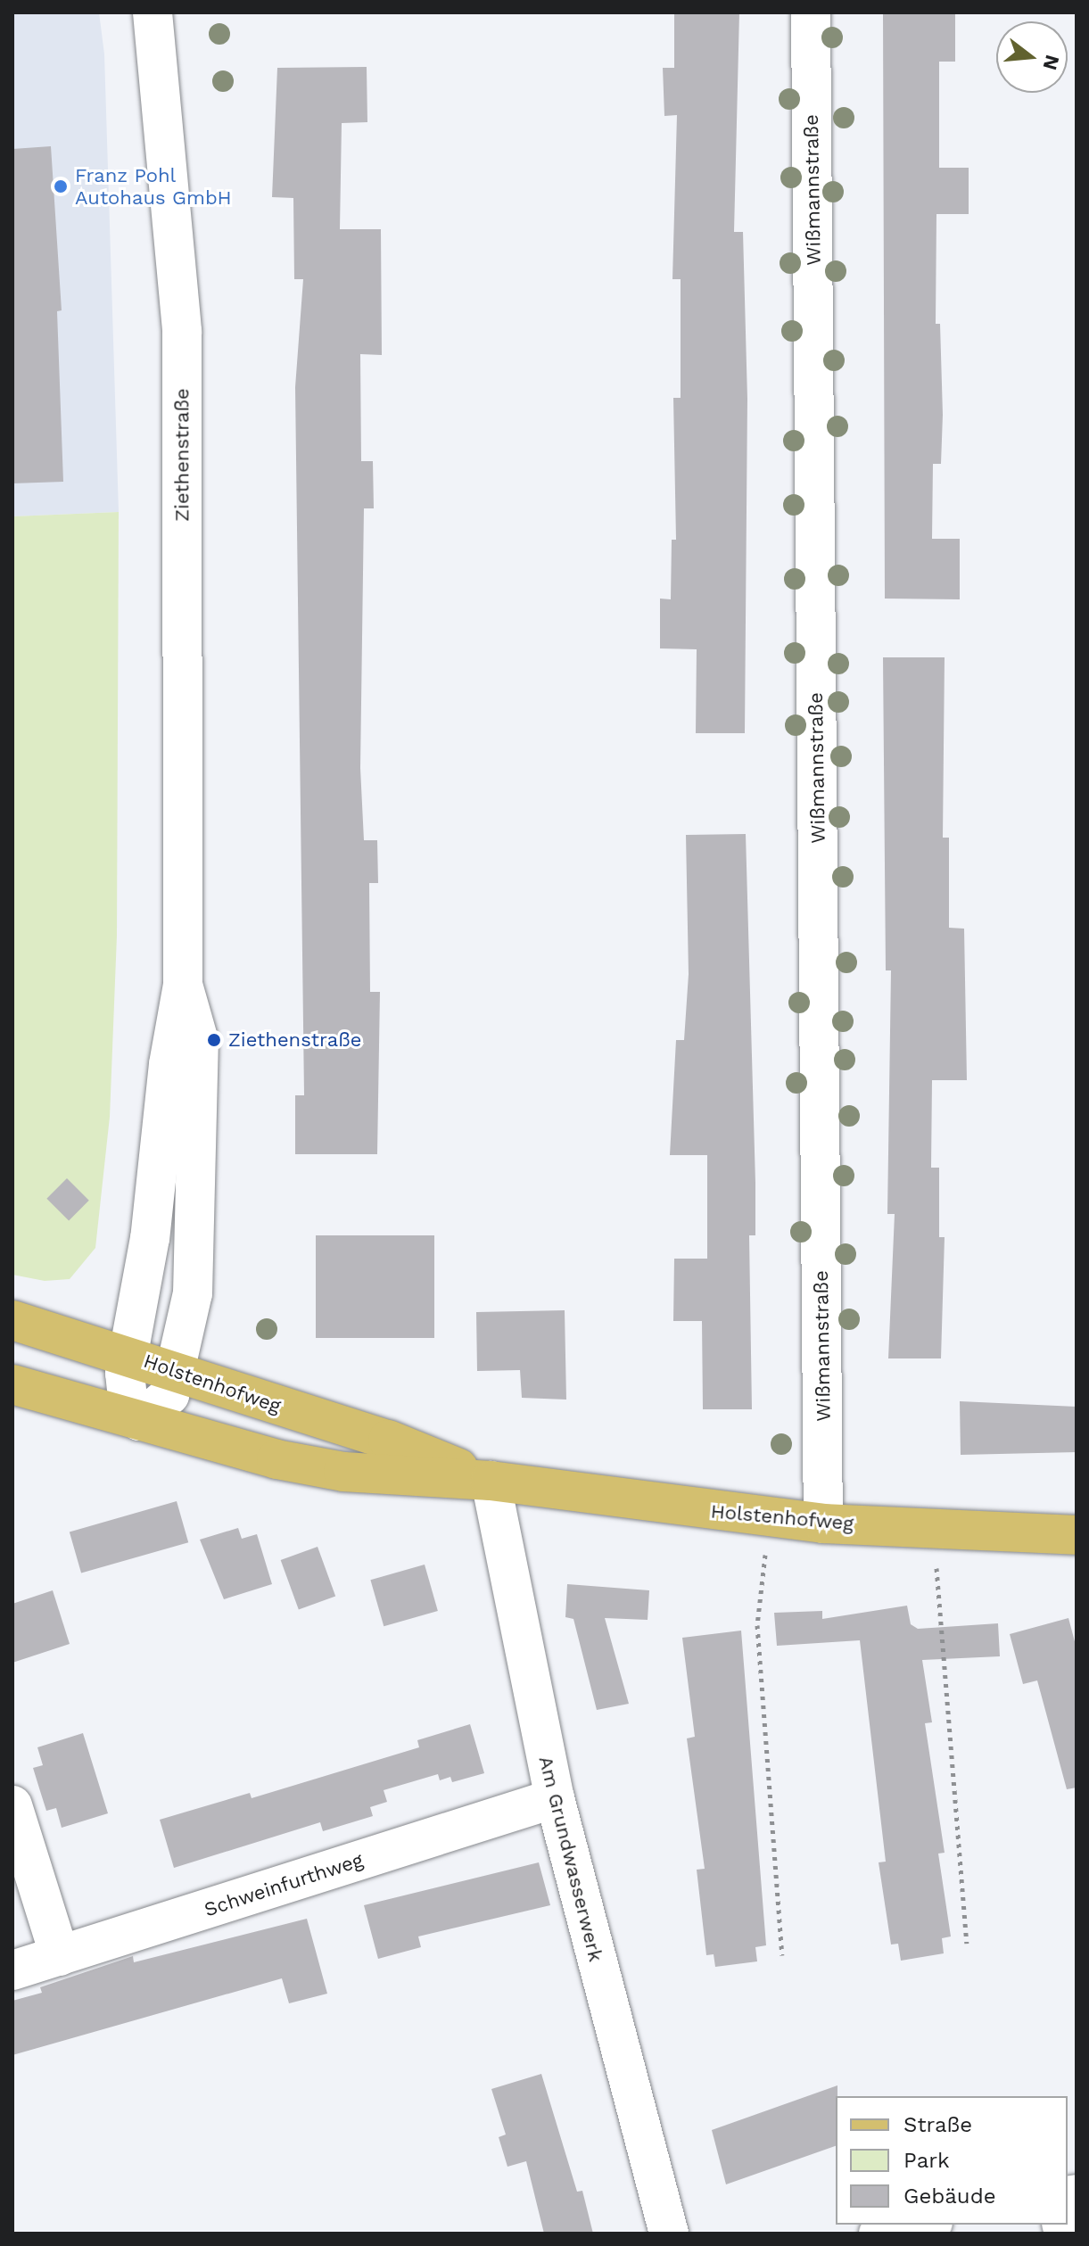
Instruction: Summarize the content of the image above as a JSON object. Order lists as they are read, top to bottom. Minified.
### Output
{"streets":{"main road":["Holstenhofweg"],"street":["Wißmannstraße","Ziethenstraße","Am Grundwasserwerk","Schweinfurthweg"]},"crossings":[["Wißmannstraße","Holstenhofweg"],["Ziethenstraße","Holstenhofweg"],["Holstenhofweg","Am Grundwasserwerk"],["Am Grundwasserwerk","Schweinfurthweg"]],"places":["Franz Pohl Autohaus GmbH","Ziethenstraße"],"legend":["Straße","Park","Gebäude"],"north":"right"}
